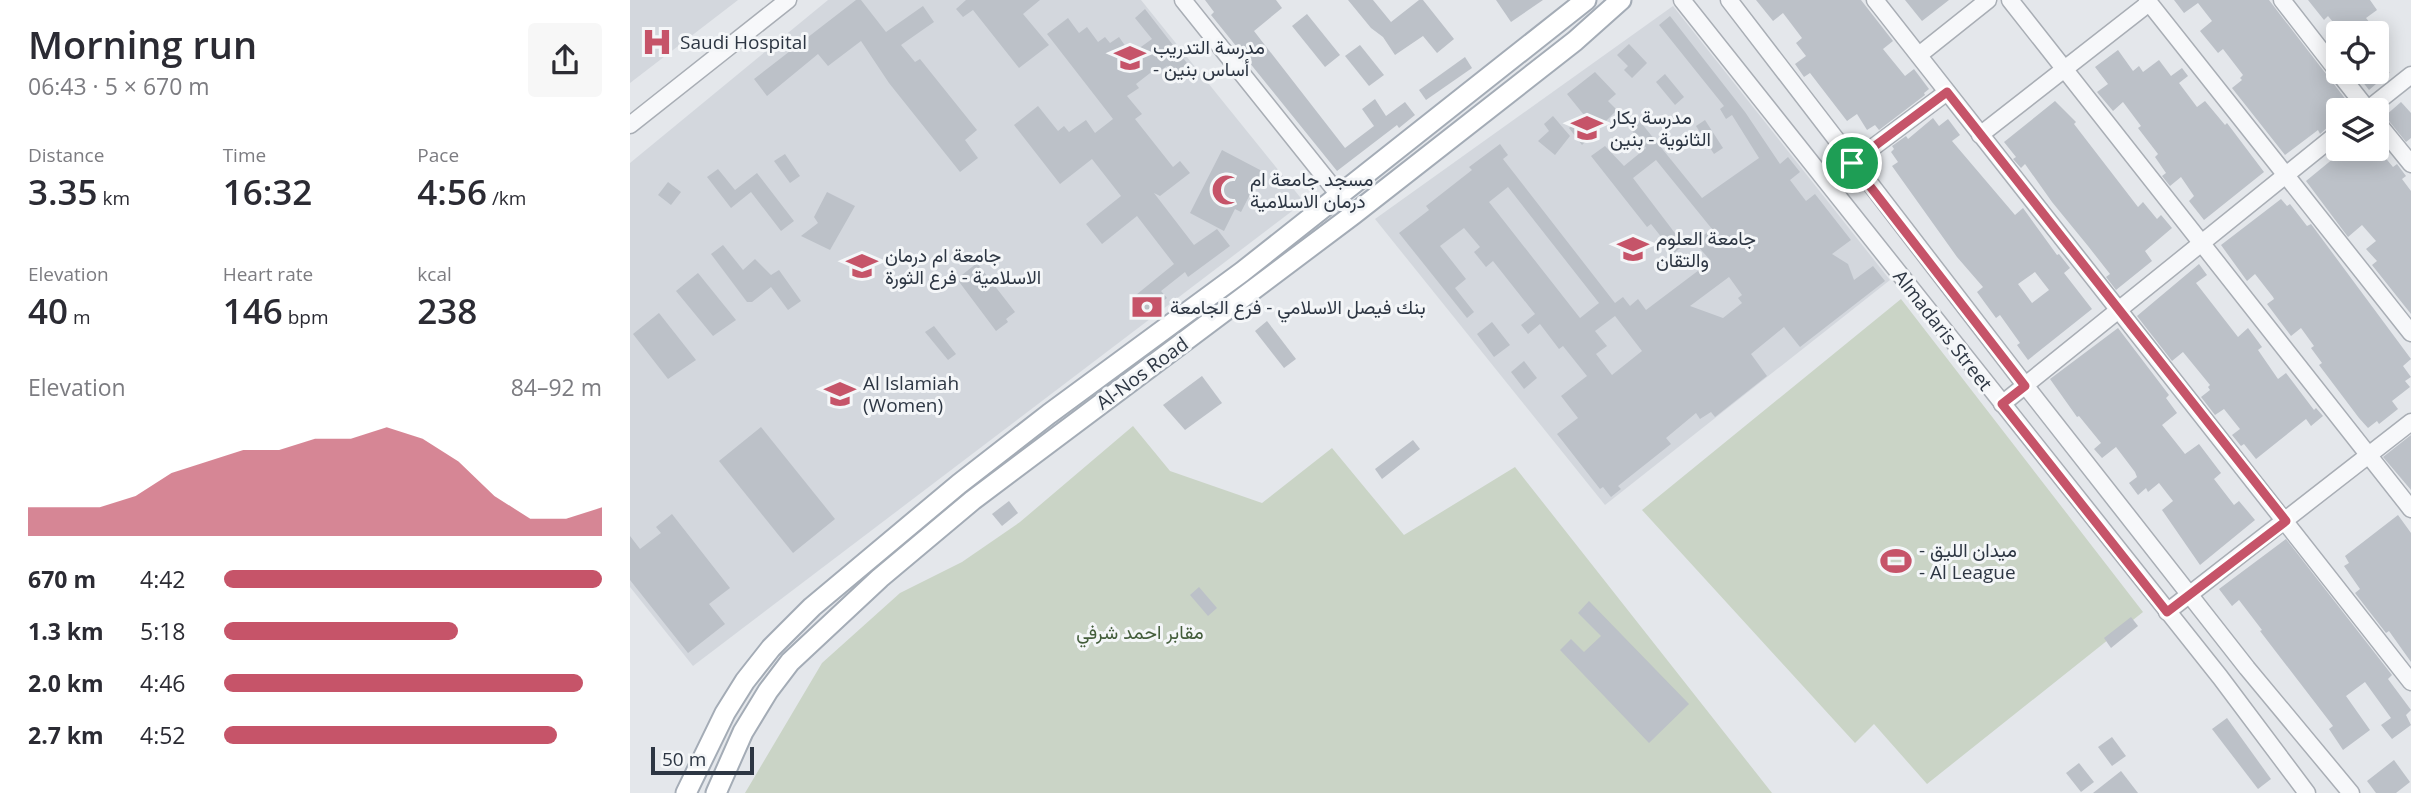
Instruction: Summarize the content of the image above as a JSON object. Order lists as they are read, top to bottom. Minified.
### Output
{"streets":{"main road":["Al-Nos Road"],"street":["Almadaris Street"]},"parks":["مقابر احمد شرفي"],"places":{"hospital":["Saudi Hospital"],"school or university":["مدرسة التدريب - أساس بنين","مدرسة بكار الثانوية - بنين","جامعة العلوم والتقان","جامعة ام درمان الاسلامية - فرع الثورة","Al Islamiah (Women)"],"mosque":["مسجد جامعة ام درمان الاسلامية"],"bank":["بنك فيصل الاسلامي - فرع الجامعة"],"sports":["- ميدان الليق - Al League"]},"scale_bar":"50 m","page":{"heading":["Morning run","06:43 · 5 × 670 m"],"stats":[["Distance","3.35 km"],["Time","16:32"],["Pace","4:56 /km"],["Elevation","40 m"],["Heart rate","146 bpm"],["kcal","238"]],"chart":["Elevation","84–92 m"],"list":[{"name":"670 m","note":"4:42"},{"name":"1.3 km","note":"5:18"},{"name":"2.0 km","note":"4:46"},{"name":"2.7 km","note":"4:52"}],"scale":"50 m"}}
